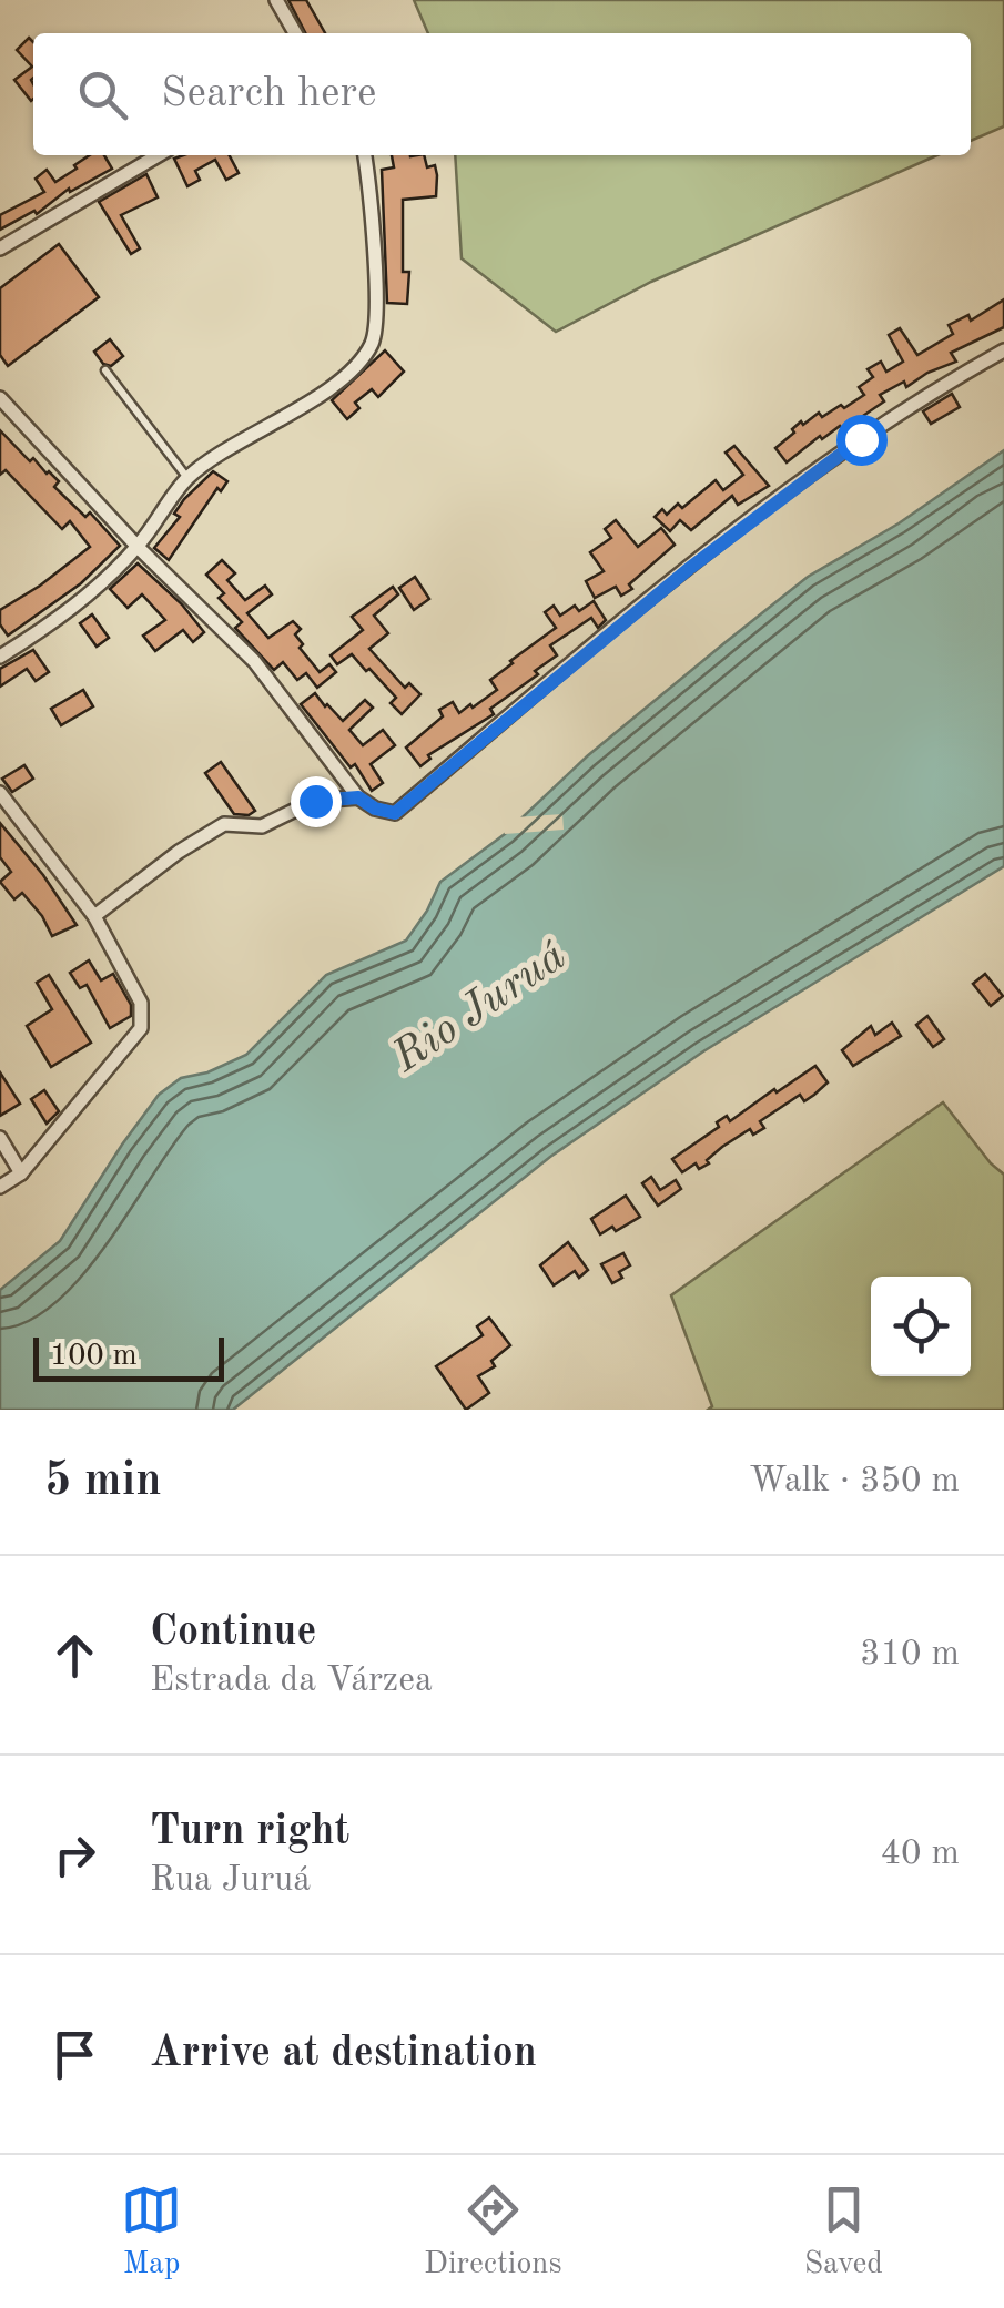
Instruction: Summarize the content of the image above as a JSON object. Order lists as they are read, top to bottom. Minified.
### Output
{"water":["Rio Juruá"],"scale_bar":"100 m","page":{"search":"Search here","scale":"100 m","heading":["5 min","Walk · 350 m"],"list":[["Continue","Estrada da Várzea","310 m"],["Turn right","Rua Juruá","40 m"],"Arrive at destination"],"nav":["Map","Directions","Saved"]}}
